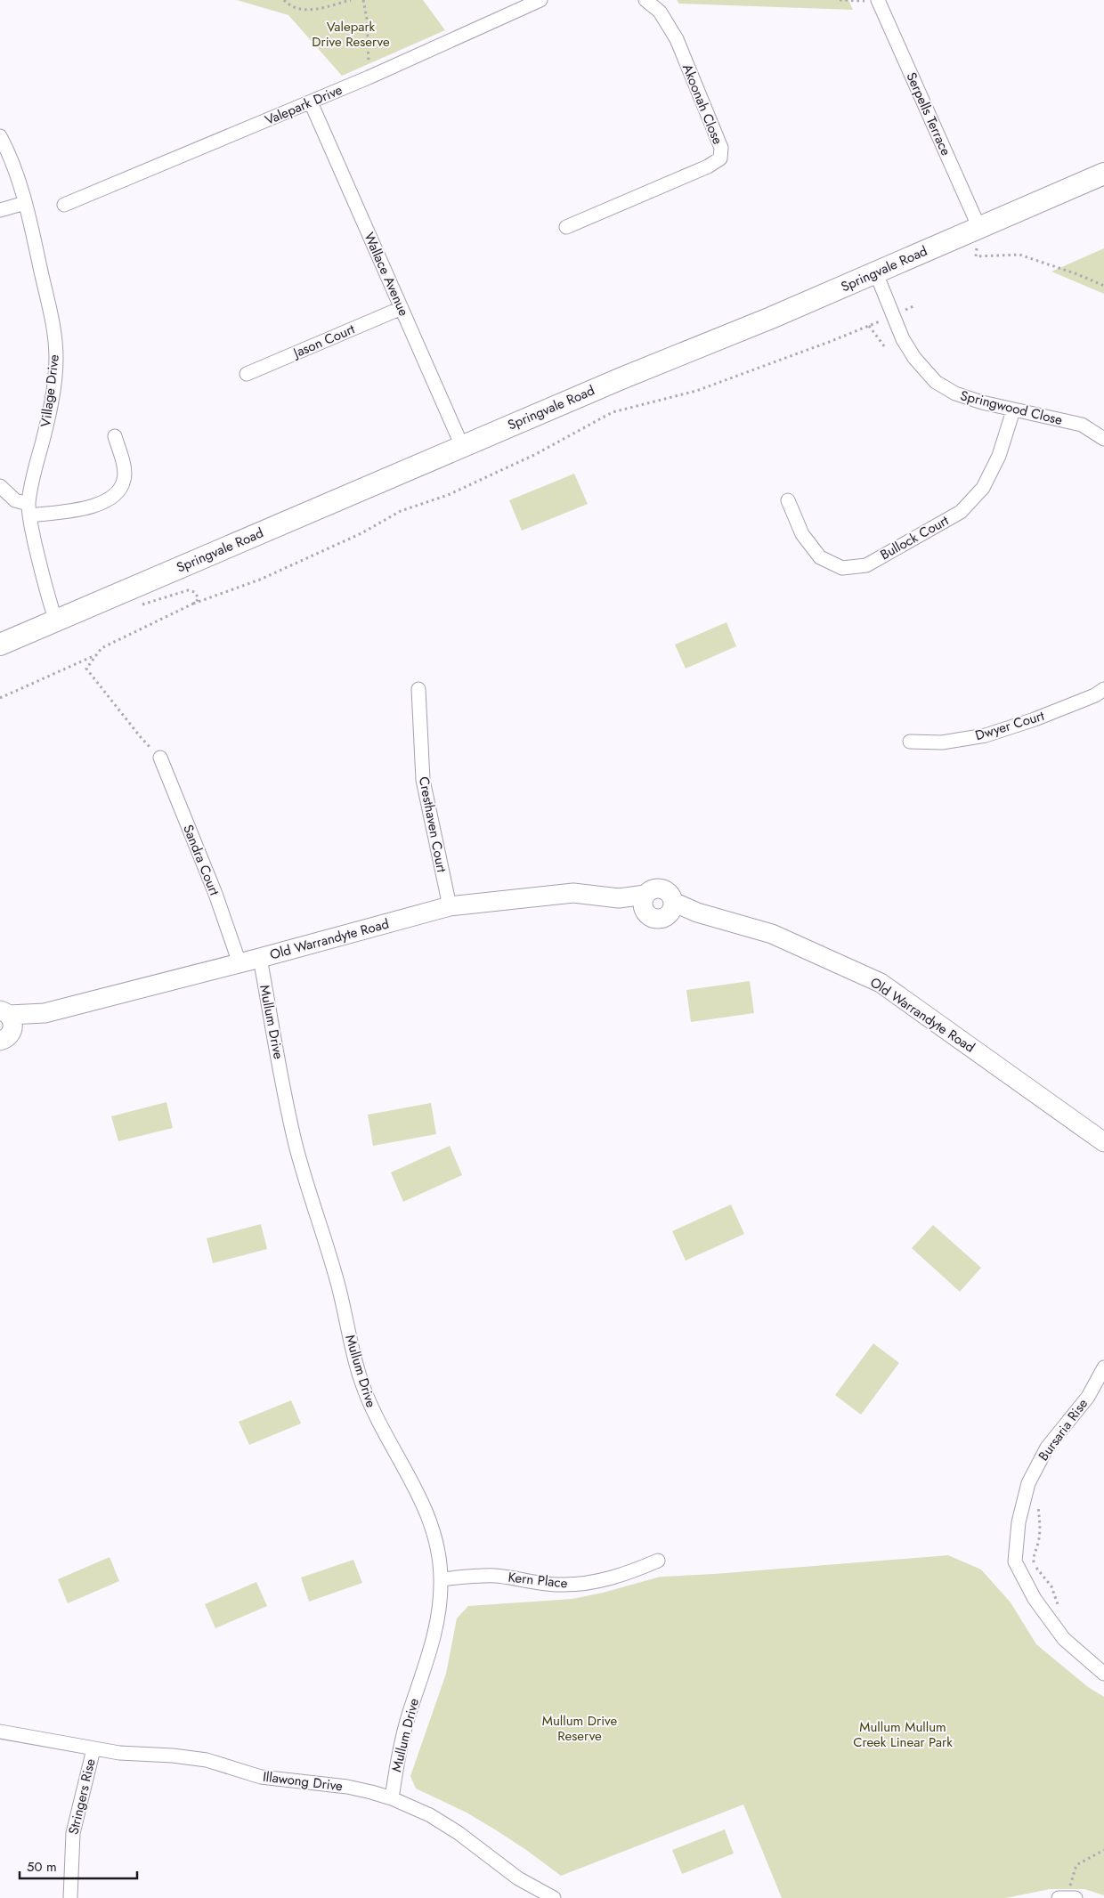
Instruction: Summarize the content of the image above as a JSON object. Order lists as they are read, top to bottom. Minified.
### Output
{"streets":{"main road":["Springvale Road","Old Warrandyte Road"],"street":["Akoonah Close","Valepark Drive","Serpells Terrace","Wallace Avenue","Jason Court","Village Drive","Springwood Close","Bullock Court","Dwyer Court","Cresthaven Court","Sandra Court","Mullum Drive","Bursaria Rise","Kern Place","Illawong Drive","Stringers Rise"]},"crossings":[["Valepark Drive","Wallace Avenue"],["Serpells Terrace","Springvale Road"],["Springvale Road","Wallace Avenue"],["Springvale Road","Village Drive"],["Springvale Road","Springwood Close"],["Wallace Avenue","Jason Court"],["Springwood Close","Bullock Court"],["Cresthaven Court","Old Warrandyte Road"],["Sandra Court","Old Warrandyte Road"],["Old Warrandyte Road","Mullum Drive"],["Mullum Drive","Kern Place"],["Mullum Drive","Illawong Drive"],["Illawong Drive","Stringers Rise"]],"parks":["Valepark Drive Reserve","Mullum Drive Reserve","Mullum Mullum Creek Linear Park"],"scale_bar":"50 m"}
